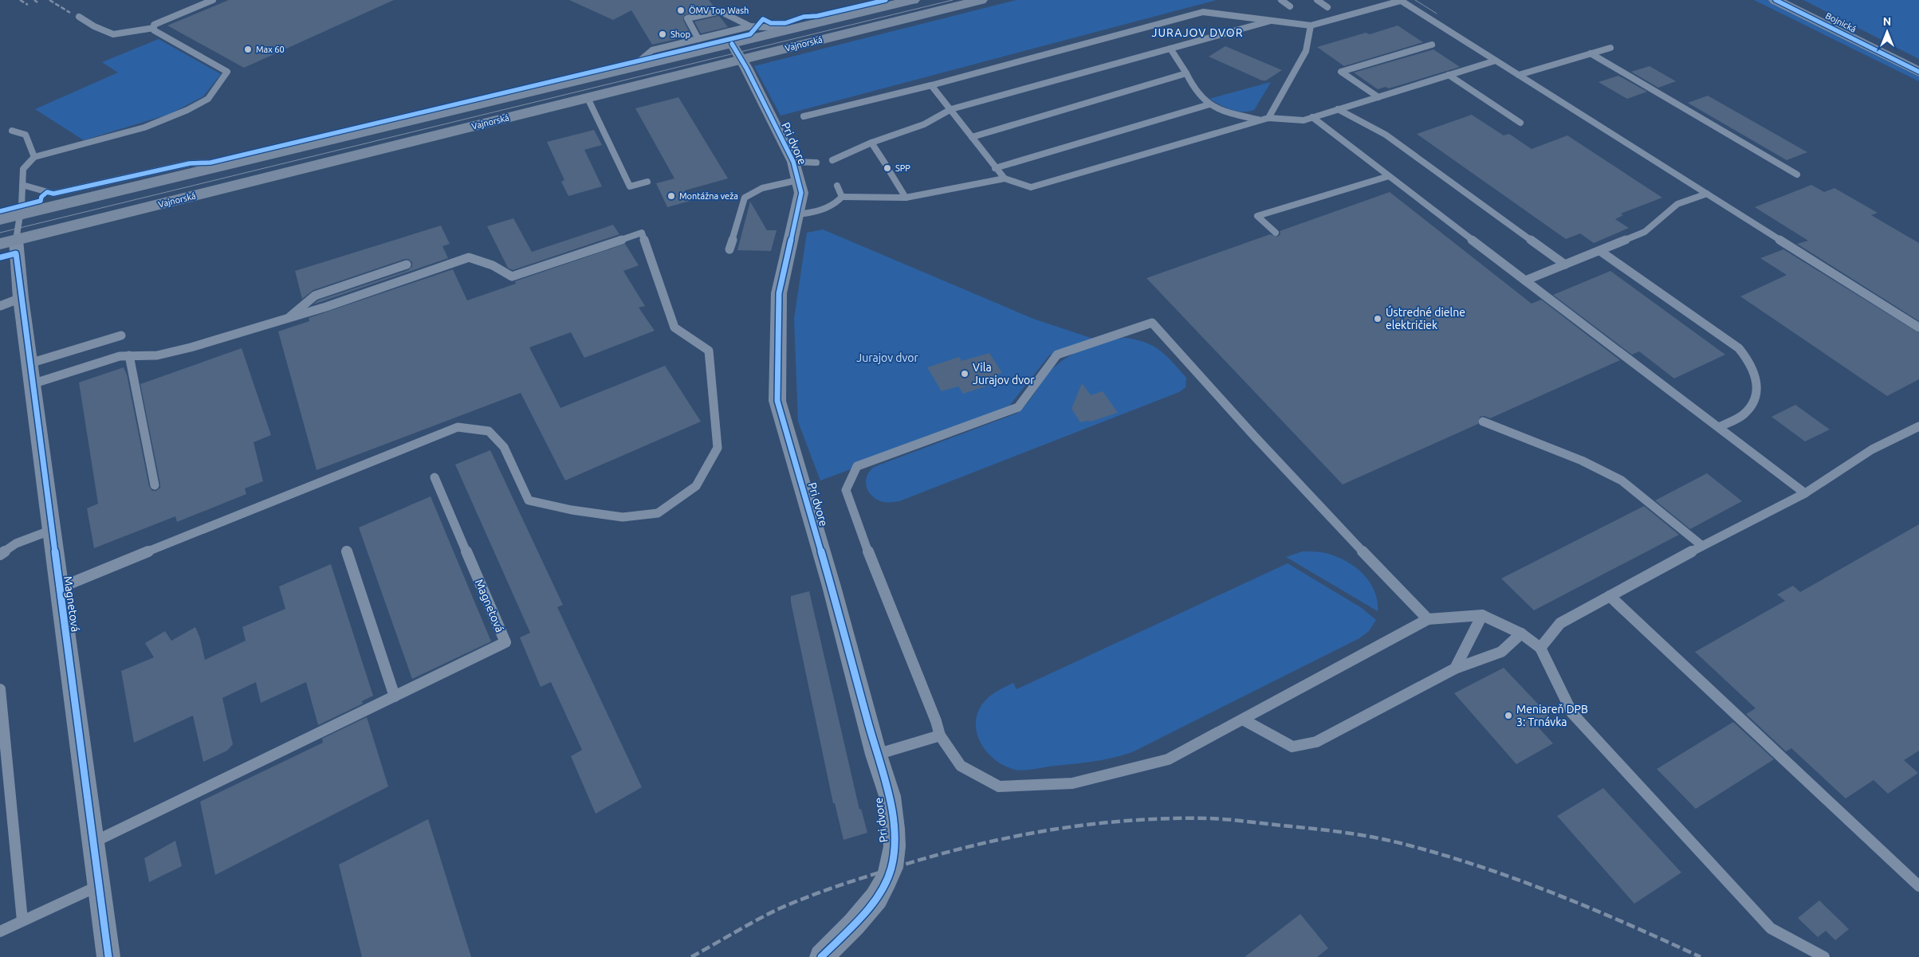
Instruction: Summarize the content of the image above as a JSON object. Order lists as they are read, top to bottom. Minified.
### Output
{"streets":{"main road":["Bojnická","Vajnorská"],"street":["Pri dvore","Magnetová"]},"crossings":[["Vajnorská","Pri dvore"],["Vajnorská","Magnetová"]],"districts":["JURAJOV DVOR"],"parks":["Jurajov dvor"],"places":["ÖMV Top Wash","Shop","Max 60","SPP","Montážna veža","Ústredné dielne električiek","Vila Jurajov dvor","Meniareň DPB 3: Trnávka"],"north":"top"}
